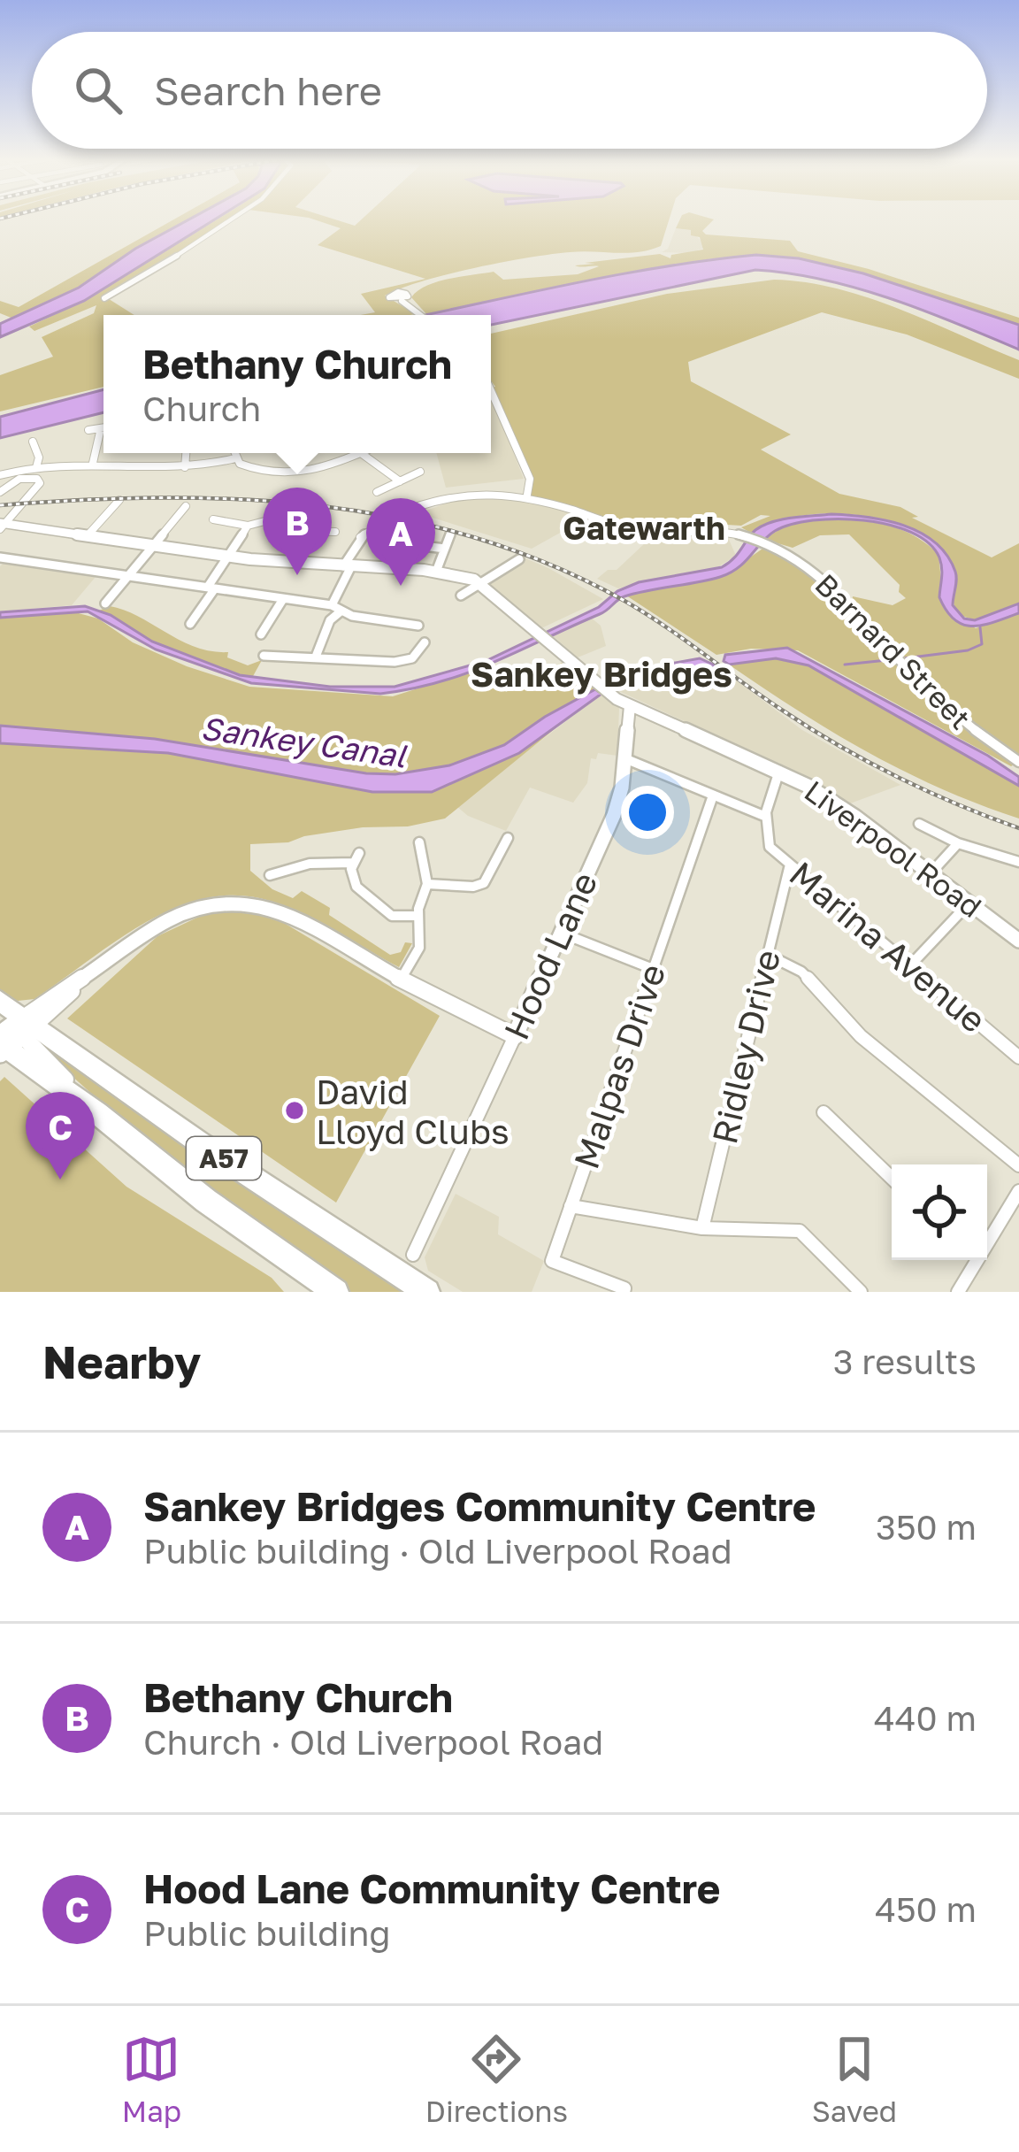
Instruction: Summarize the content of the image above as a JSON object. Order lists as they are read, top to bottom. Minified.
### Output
{"streets":{"highway":["A57"],"street":["Barnard Street","Liverpool Road","Marina Avenue","Hood Lane","Ridley Drive","Malpas Drive"]},"crossings":[["Liverpool Road","Hood Lane"],["Marina Avenue","Ridley Drive"]],"districts":["Gatewarth","Sankey Bridges"],"water":["Sankey Canal"],"places":["David Lloyd Clubs"],"page":{"search":"Search here","popup":["Bethany Church","Church"],"pins":["B","A","C"],"heading":["Nearby","3 results"],"list":[{"mark":"A","name":"Sankey Bridges Community Centre","note":"Public building · Old Liverpool Road","value":"350 m"},{"mark":"B","name":"Bethany Church","note":"Church · Old Liverpool Road","value":"440 m"},{"mark":"C","name":"Hood Lane Community Centre","note":"Public building","value":"450 m"}],"nav":["Map","Directions","Saved"]}}
